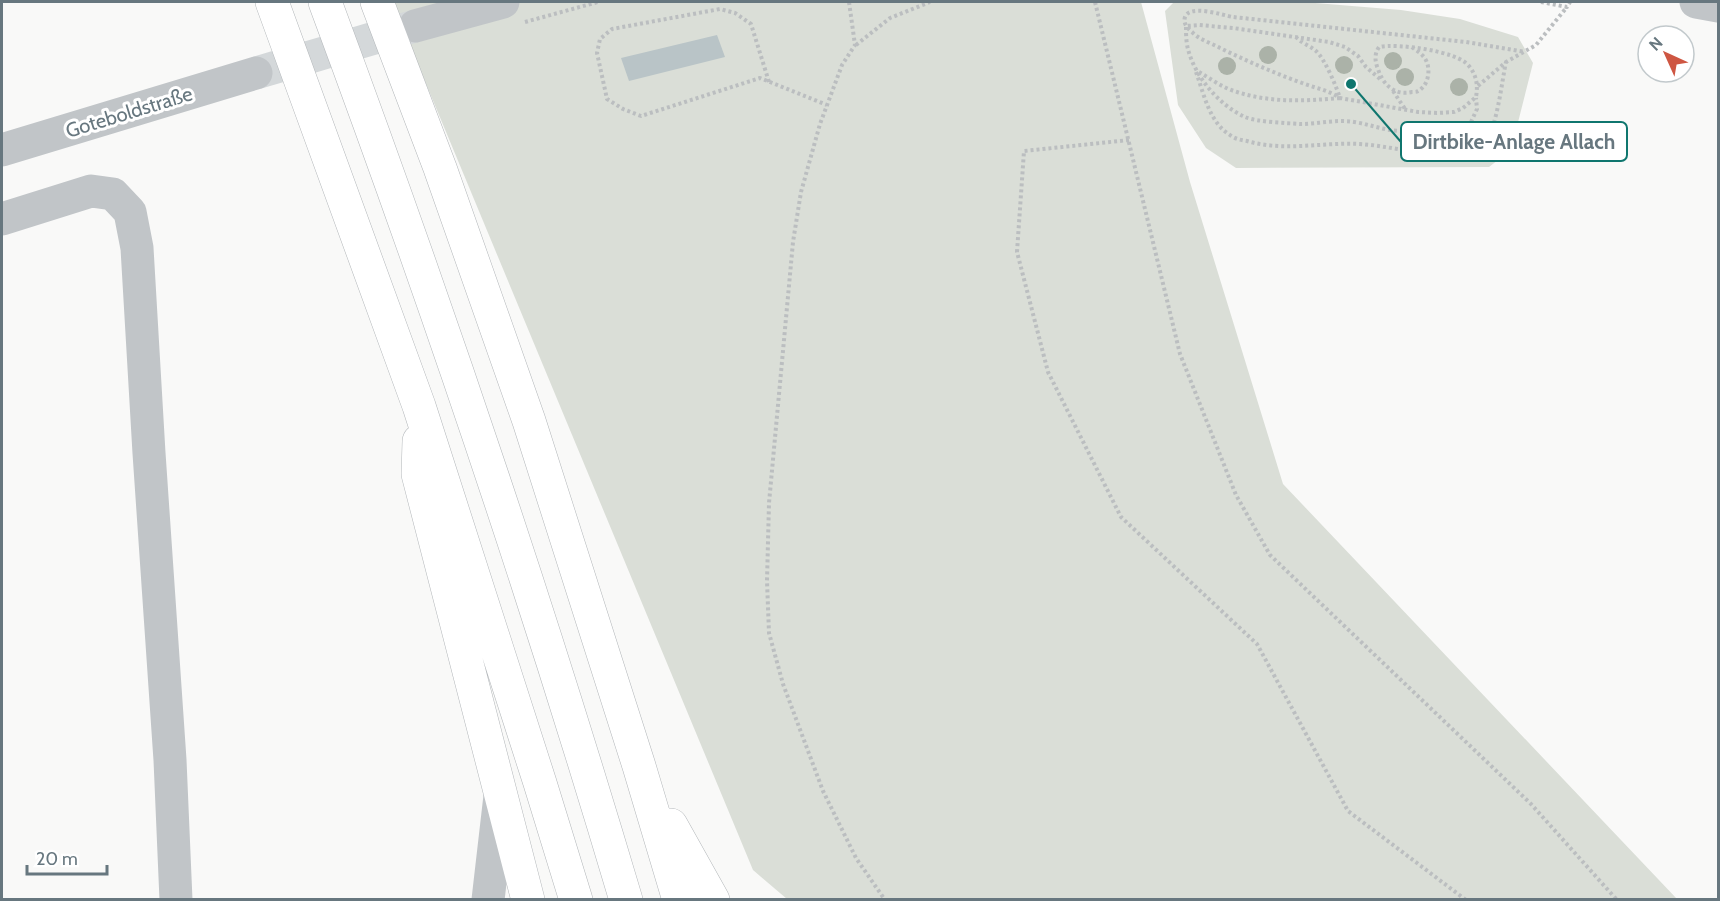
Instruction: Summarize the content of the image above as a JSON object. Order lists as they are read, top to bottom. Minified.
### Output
{"streets":{"street":["Goteboldstraße"]},"places":["Dirtbike-Anlage Allach"],"scale_bar":"20 m","north":"top left"}
